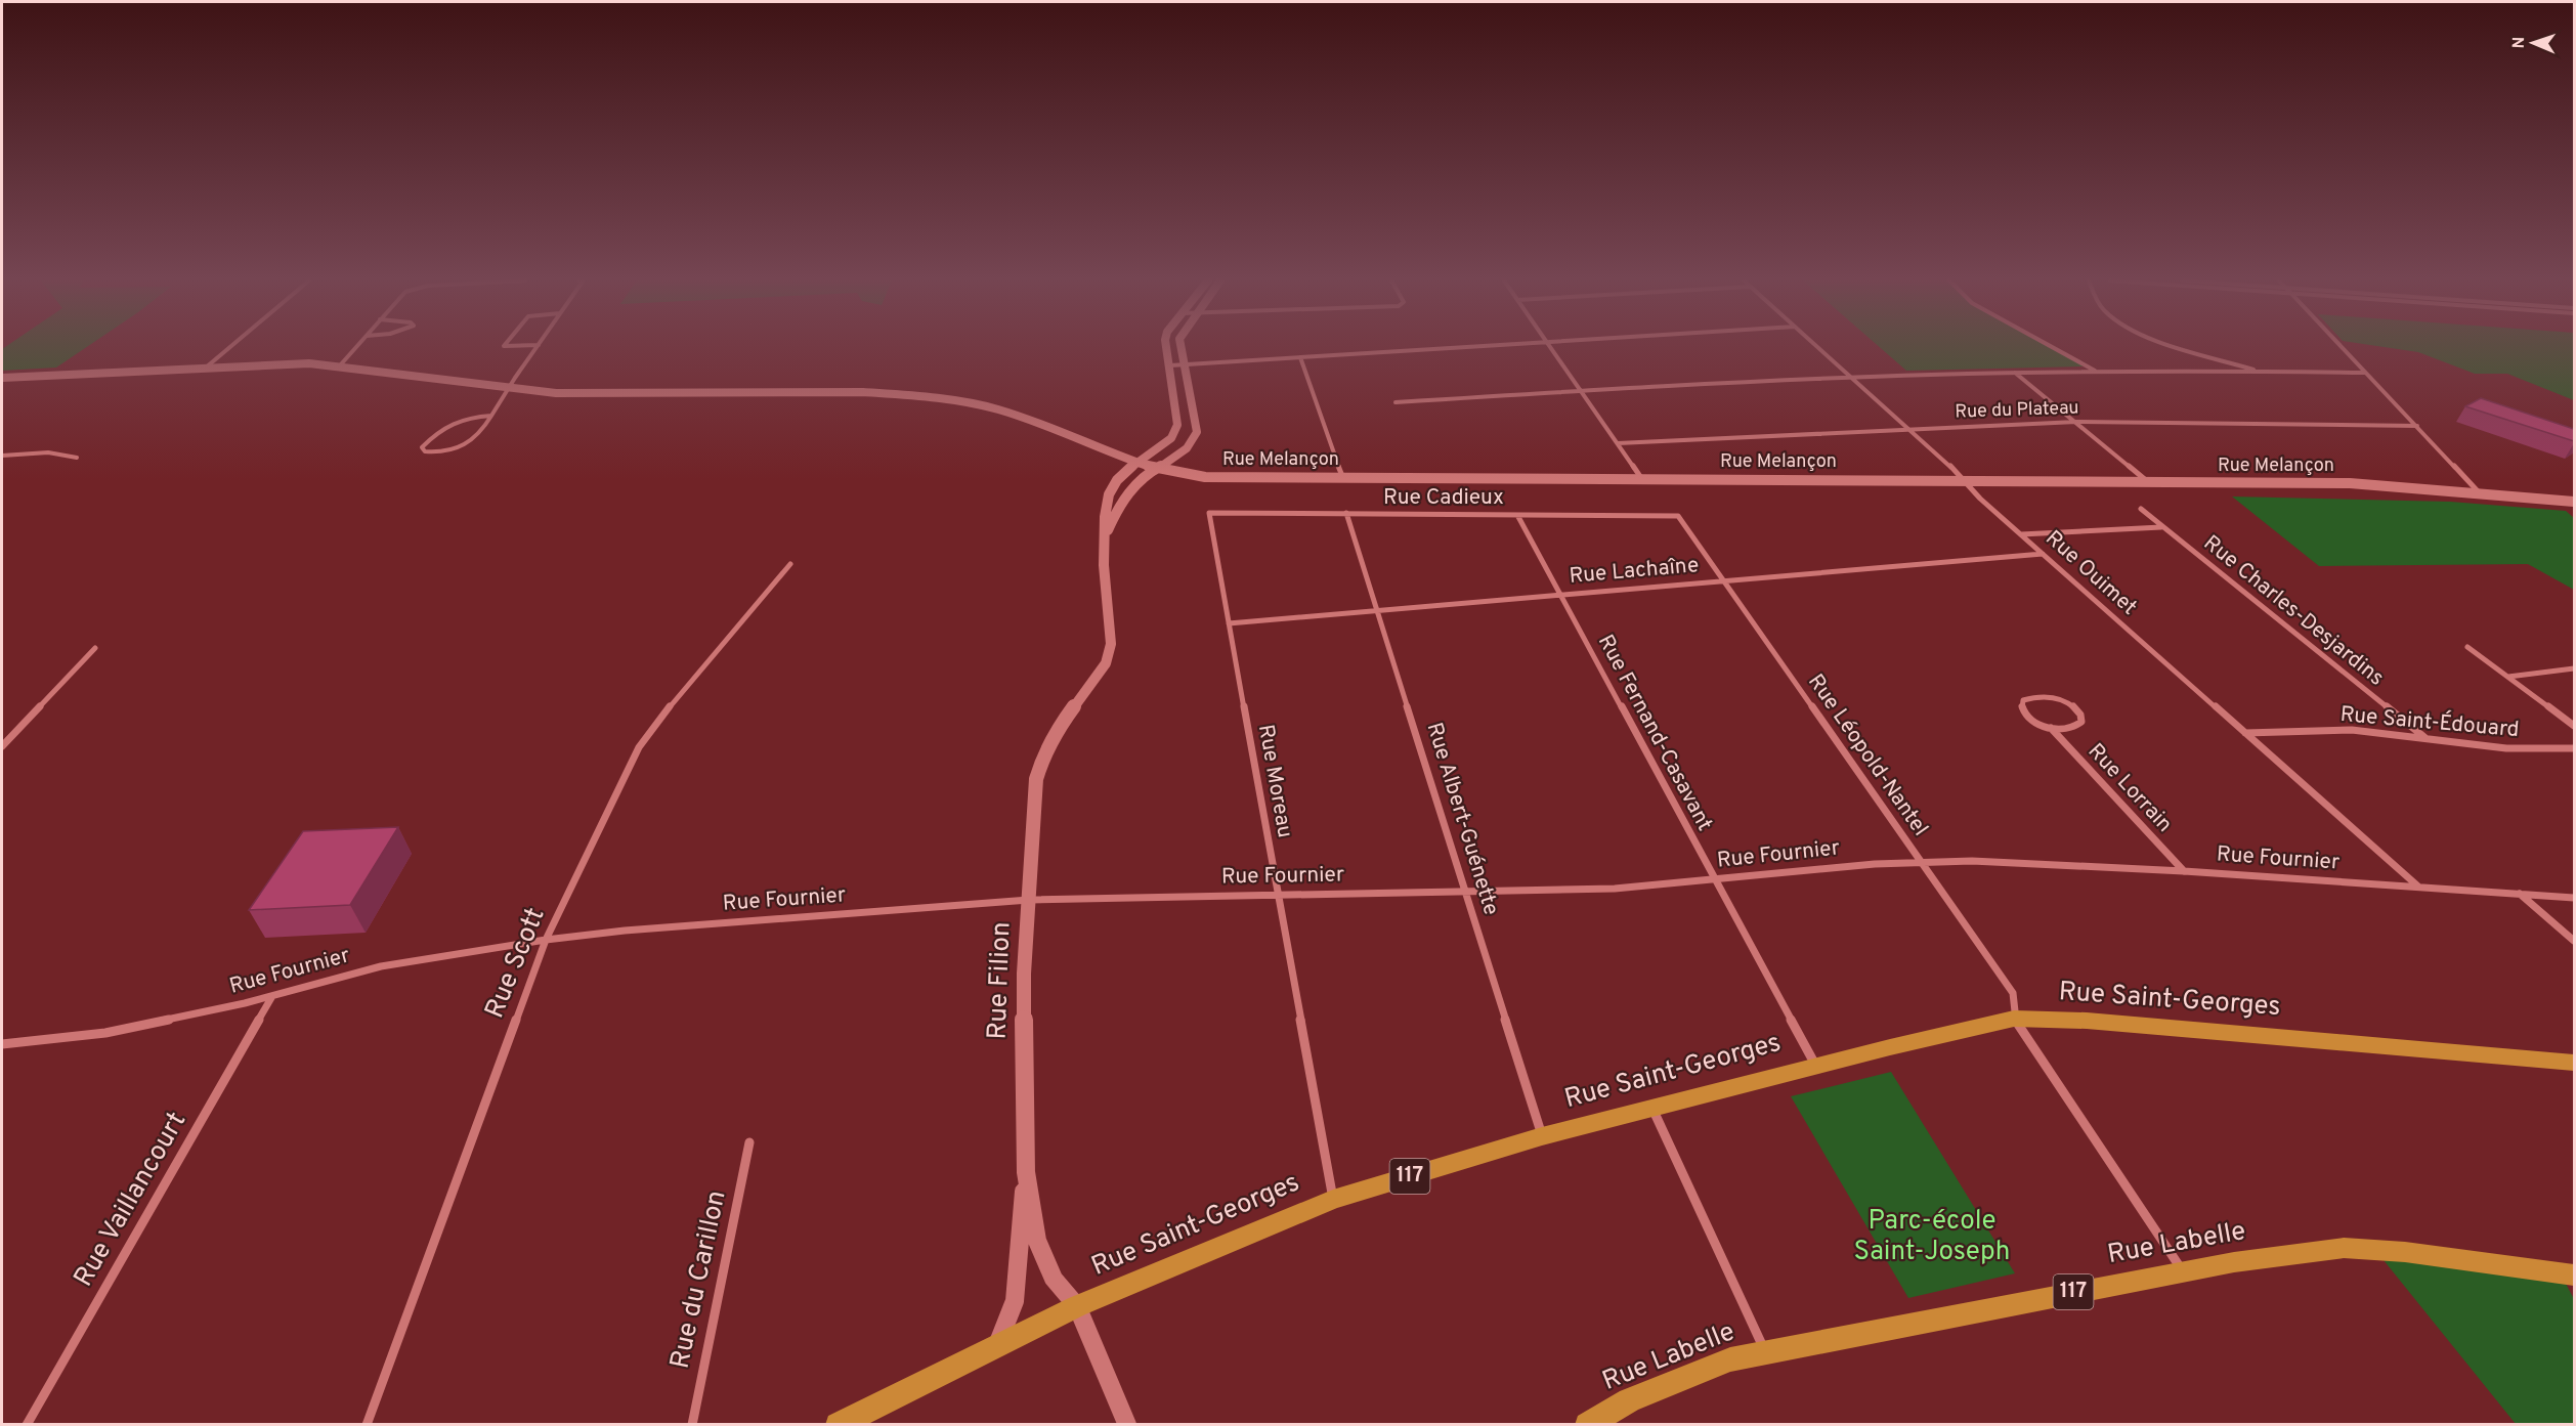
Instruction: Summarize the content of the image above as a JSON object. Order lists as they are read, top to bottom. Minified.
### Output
{"streets":{"main road":["Rue Saint-Georges","117","Rue Labelle"],"street":["Rue du Plateau","Rue Melançon","Rue Cadieux","Rue Lachaîne","Rue Ouimet","Rue Charles-Desjardins","Rue Saint-Édouard","Rue Fernand-Casavant","Rue Léopold-Nantel","Rue Moreau","Rue Lorrain","Rue Albert-Guénette","Rue Fournier","Rue Scott","Rue Filion","Rue Vaillancourt","Rue du Carillon"]},"crossings":[["Rue du Plateau","Rue Ouimet"],["Rue Melançon","Rue Ouimet"],["Rue Melançon","Rue Filion"],["Rue Cadieux","Rue Fernand-Casavant"],["Rue Cadieux","Rue Léopold-Nantel"],["Rue Cadieux","Rue Moreau"],["Rue Cadieux","Rue Albert-Guénette"],["Rue Lachaîne","Rue Ouimet"],["Rue Lachaîne","Rue Fernand-Casavant"],["Rue Lachaîne","Rue Léopold-Nantel"],["Rue Lachaîne","Rue Moreau"],["Rue Lachaîne","Rue Albert-Guénette"],["Rue Ouimet","Rue Saint-Édouard"],["Rue Ouimet","Rue Fournier"],["Rue Charles-Desjardins","Rue Saint-Édouard"],["Rue Fernand-Casavant","Rue Fournier"],["Rue Fernand-Casavant","Rue Saint-Georges"],["Rue Léopold-Nantel","Rue Fournier"],["Rue Léopold-Nantel","Rue Saint-Georges"],["Rue Moreau","Rue Fournier"],["Rue Moreau","Rue Saint-Georges"],["Rue Lorrain","Rue Fournier"],["Rue Albert-Guénette","Rue Fournier"],["Rue Albert-Guénette","Rue Saint-Georges"],["Rue Fournier","Rue Scott"],["Rue Fournier","Rue Filion"],["Rue Fournier","Rue Vaillancourt"],["Rue Filion","Rue Saint-Georges"]],"parks":["Parc-école Saint-Joseph"],"north":"left"}
